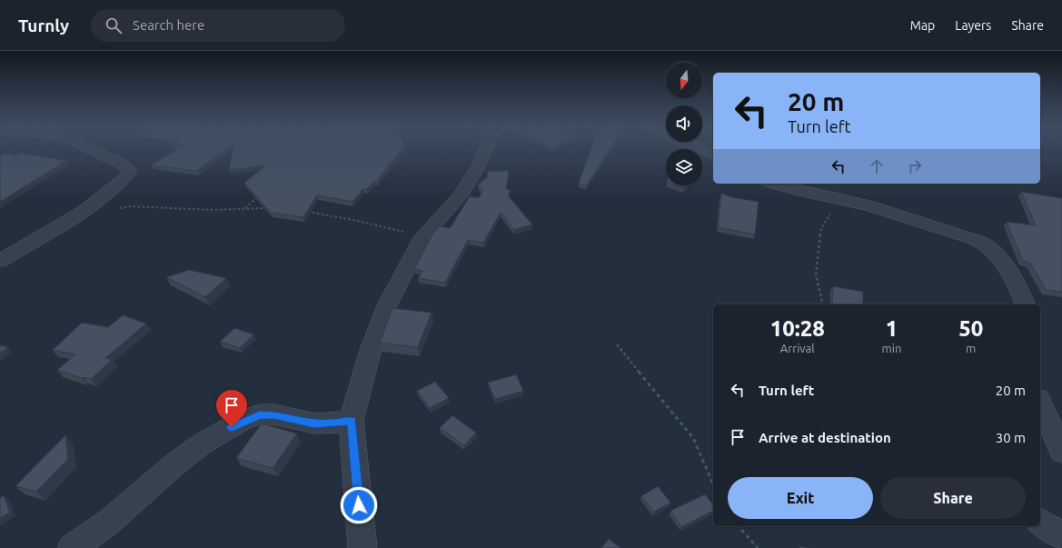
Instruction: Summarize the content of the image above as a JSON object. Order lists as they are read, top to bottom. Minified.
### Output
{"north":"bottom","page":{"header":"Turnly","search":"Search here","nav":["Map","Layers","Share"],"turn":["20 m","Turn left"],"eta":["10:28","Arrival","1","min","50","m"],"list":[{"name":"Turn left","value":"20 m"},{"name":"Arrive at destination","value":"30 m"}],"buttons":["Exit","Share"]}}
